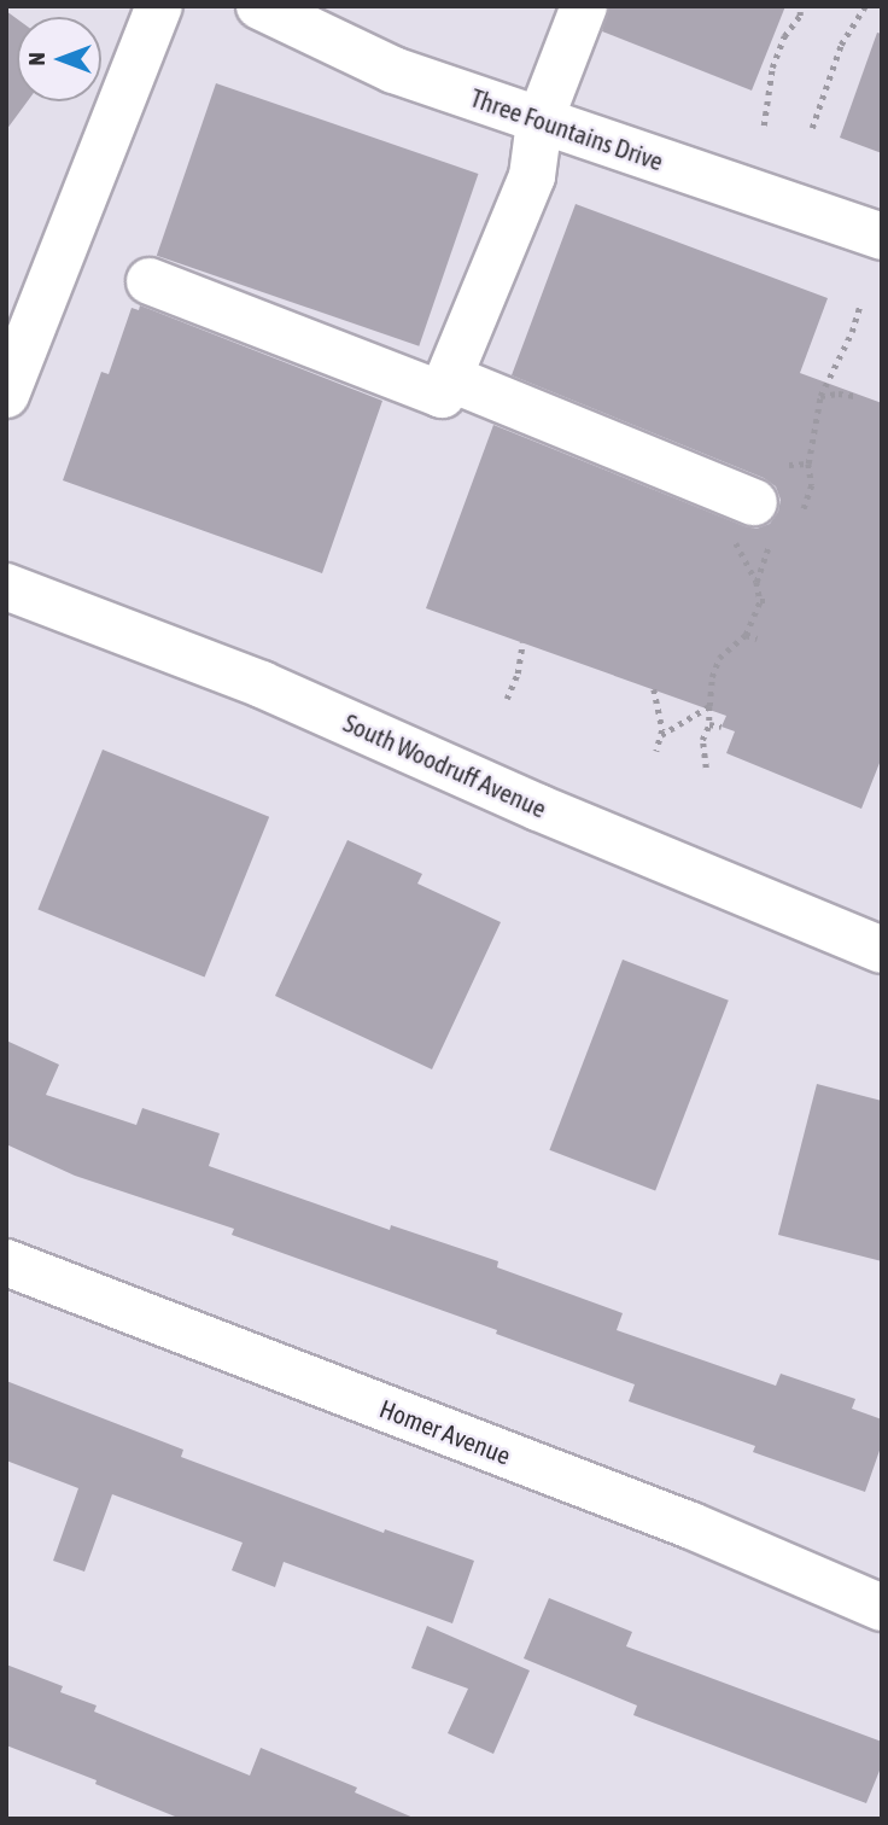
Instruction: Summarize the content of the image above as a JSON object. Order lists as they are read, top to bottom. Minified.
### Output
{"streets":{"street":["Three Fountains Drive","South Woodruff Avenue","Homer Avenue"]},"north":"left"}
